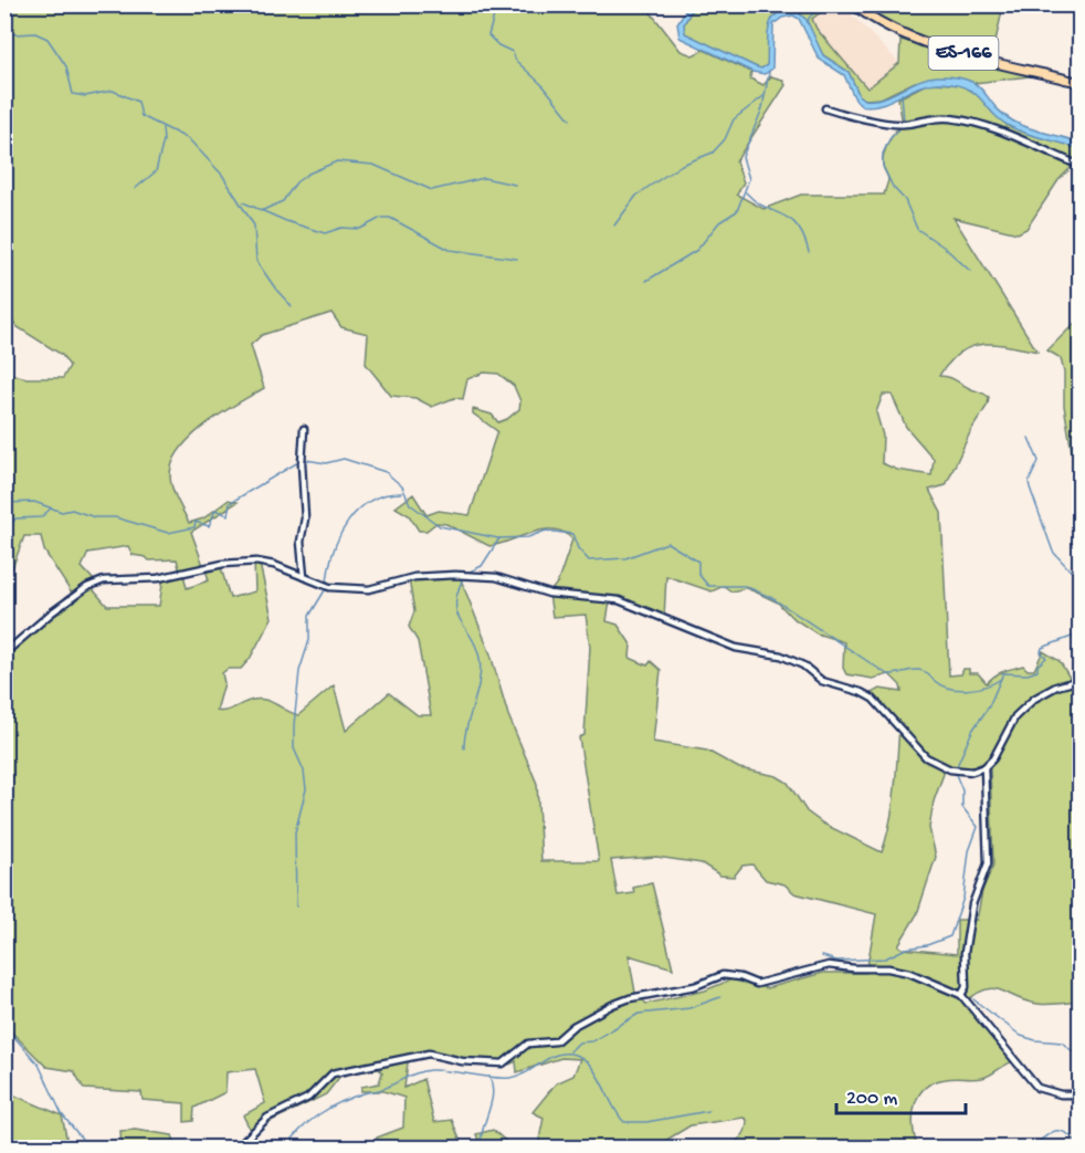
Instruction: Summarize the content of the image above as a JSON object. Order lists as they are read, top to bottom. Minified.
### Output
{"streets":{"main road":["ES-166"]},"scale_bar":"200 m"}
